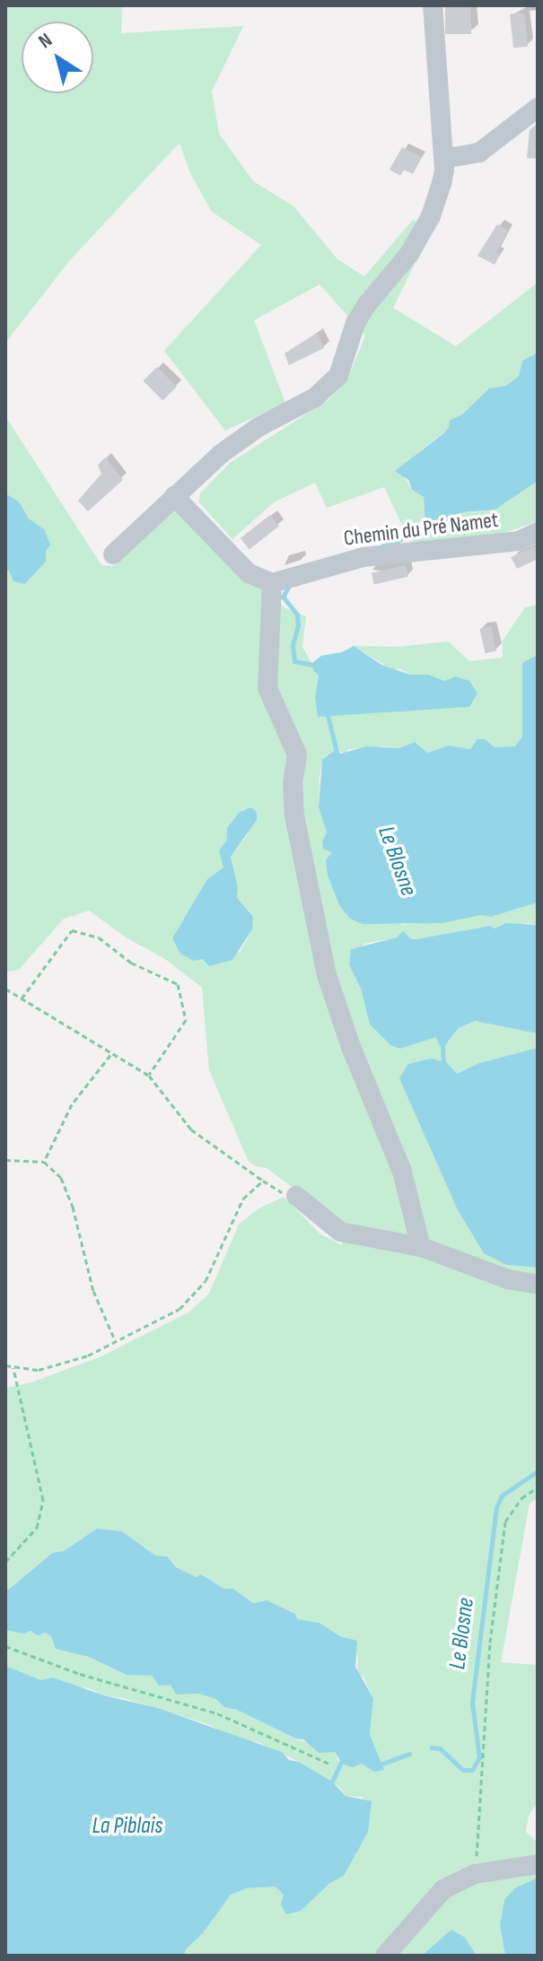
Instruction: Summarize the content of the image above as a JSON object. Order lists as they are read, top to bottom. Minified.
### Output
{"streets":{"street":["Chemin du Pré Namet"]},"water":["Le Blosne","La Piblais"],"north":"top left"}
